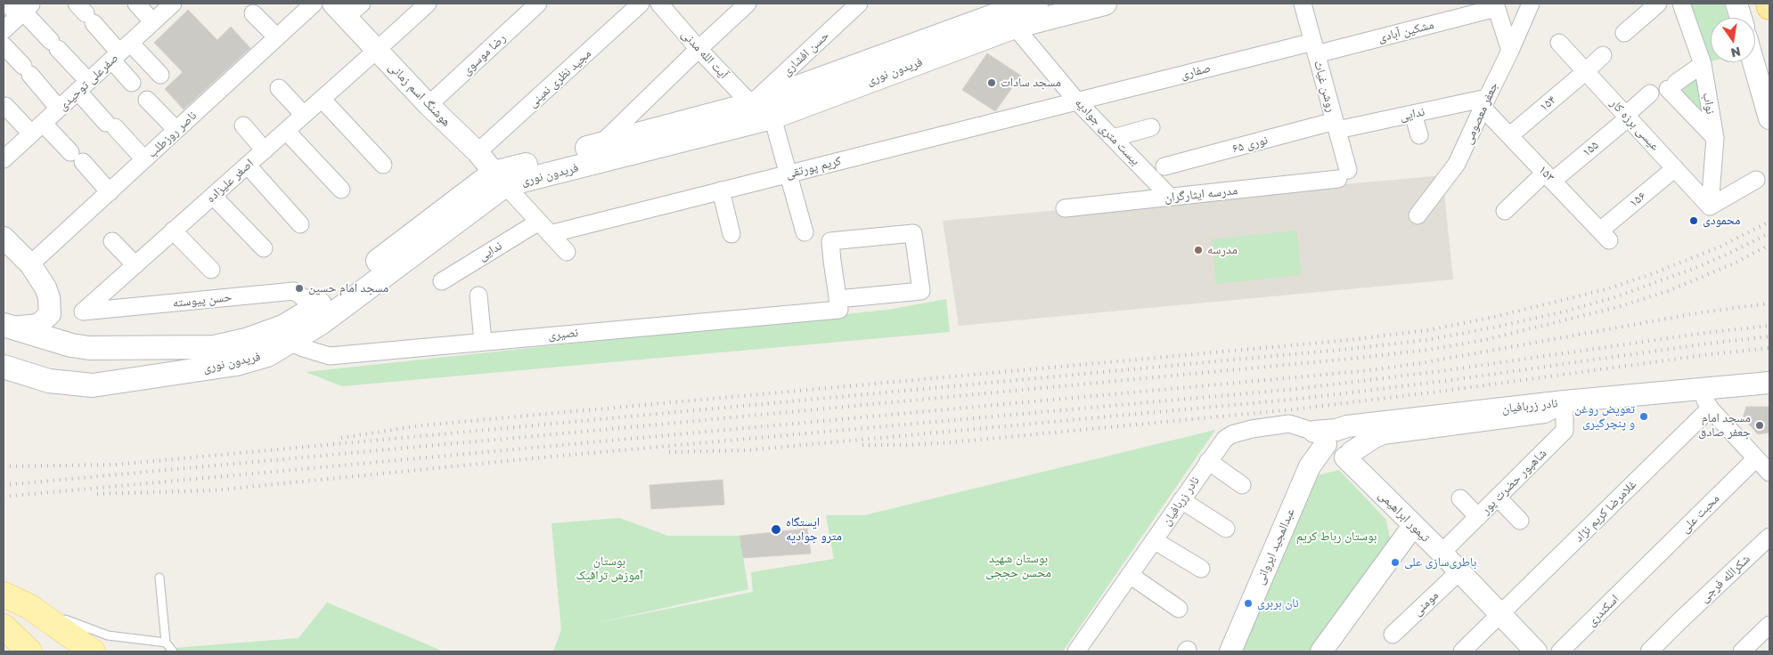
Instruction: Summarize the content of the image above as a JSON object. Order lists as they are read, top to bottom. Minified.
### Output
{"streets":{"main road":["فریدون نوری"],"street":["مشکین آبادی","حسن افشاری","رضا موسوی","آیت‌ الله مدنی","صفاری","مجید نظری نمینی","صفرعلی توحیدی","روشن غیاث","هوشنگ اسم زمانی","۱۵۴","نواب","جعفر معصومی","ندایی","عیسی برزه کار","بیست متری جوادیه","ناصر روزطلب","نوری ۶۵","۱۵۵","کریم پورتقی","۱۵۳","اصغر علیزاده","مدرسه ایثارگران","۱۵۶","حسن پیوسته","نصیری","نادر زربافیان","شاهپور حضرت پور","غلامرضا کریم نژاد","محبت علی","تیمور ابراهیمی","عبدالمجید ایروانی","شکرالله فرجی","مومنی","اسکندری"]},"crossings":[["مشکین آبادی","صفاری"],["مشکین آبادی","روشن غیاث"],["حسن افشاری","آیت‌ الله مدنی"],["حسن افشاری","فریدون نوری"],["رضا موسوی","هوشنگ اسم زمانی"],["آیت‌ الله مدنی","فریدون نوری"],["فریدون نوری","هوشنگ اسم زمانی"],["فریدون نوری","بیست متری جوادیه"],["فریدون نوری","حسن پیوسته"],["فریدون نوری","نصیری"],["صفاری","روشن غیاث"],["صفاری","بیست متری جوادیه"],["صفاری","کریم پورتقی"],["مجید نظری نمینی","هوشنگ اسم زمانی"],["روشن غیاث","ندایی"],["روشن غیاث","نوری ۶۵"],["روشن غیاث","مدرسه ایثارگران"],["هوشنگ اسم زمانی","اصغر علیزاده"],["۱۵۴","عیسی برزه کار"],["۱۵۴","۱۵۳"],["نواب","عیسی برزه کار"],["جعفر معصومی","ندایی"],["جعفر معصومی","۱۵۳"],["ندایی","نوری ۶۵"],["ندایی","کریم پورتقی"],["ندایی","۱۵۳"],["عیسی برزه کار","۱۵۵"],["عیسی برزه کار","۱۵۶"],["بیست متری جوادیه","کریم پورتقی"],["بیست متری جوادیه","مدرسه ایثارگران"],["۱۵۵","۱۵۳"],["۱۵۳","۱۵۶"],["اصغر علیزاده","حسن پیوسته"],["نادر زربافیان","شاهپور حضرت پور"],["نادر زربافیان","تیمور ابراهیمی"],["نادر زربافیان","عبدالمجید ایروانی"],["شاهپور حضرت پور","تیمور ابراهیمی"],["غلامرضا کریم نژاد","تیمور ابراهیمی"],["محبت علی","اسکندری"],["تیمور ابراهیمی","مومنی"]],"parks":["بوستان رباط کریم","بوستان شهید محسن حججی","بوستان آموزش ترافیک"],"places":["مسجد سادات","محمودی","مدرسه","مسجد امام حسین","تعویض روغن و پنچرگیری","مسجد امام جعفر صادق","ایستگاه مترو جوادیه","باطری‌سازی علی","نان بربری"],"north":"bottom"}
